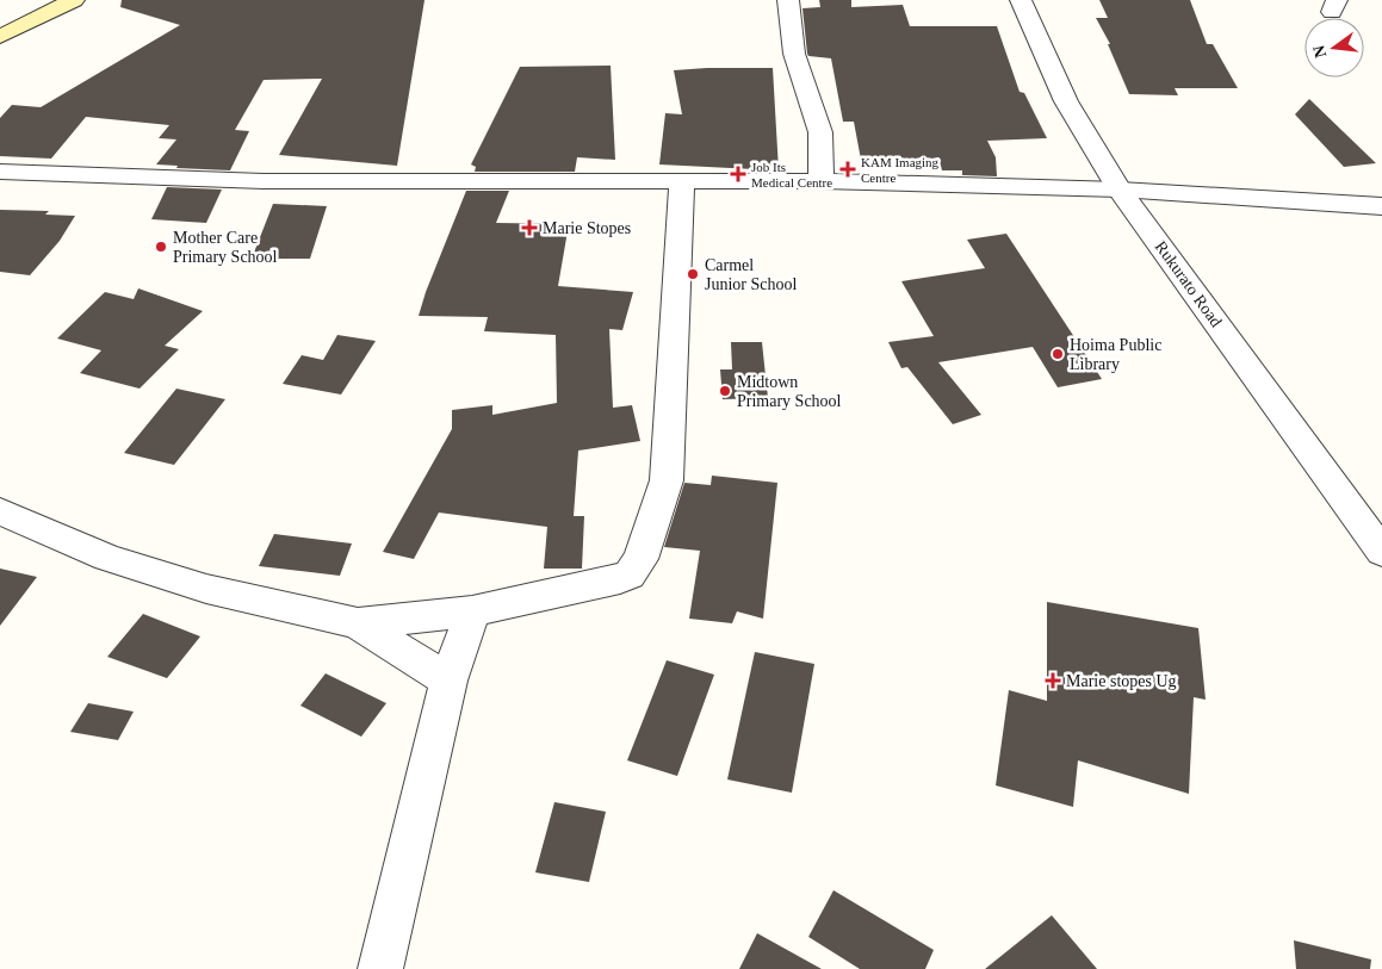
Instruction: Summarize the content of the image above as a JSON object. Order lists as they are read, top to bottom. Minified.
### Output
{"streets":{"street":["Rukurato Road"]},"places":{"health":["KAM Imaging Centre","Job Its Medical Centre","Marie Stopes","Marie stopes Ug"],"other":["Mother Care Primary School","Carmel Junior School","Hoima Public Library","Midtown Primary School"]},"north":"left"}
